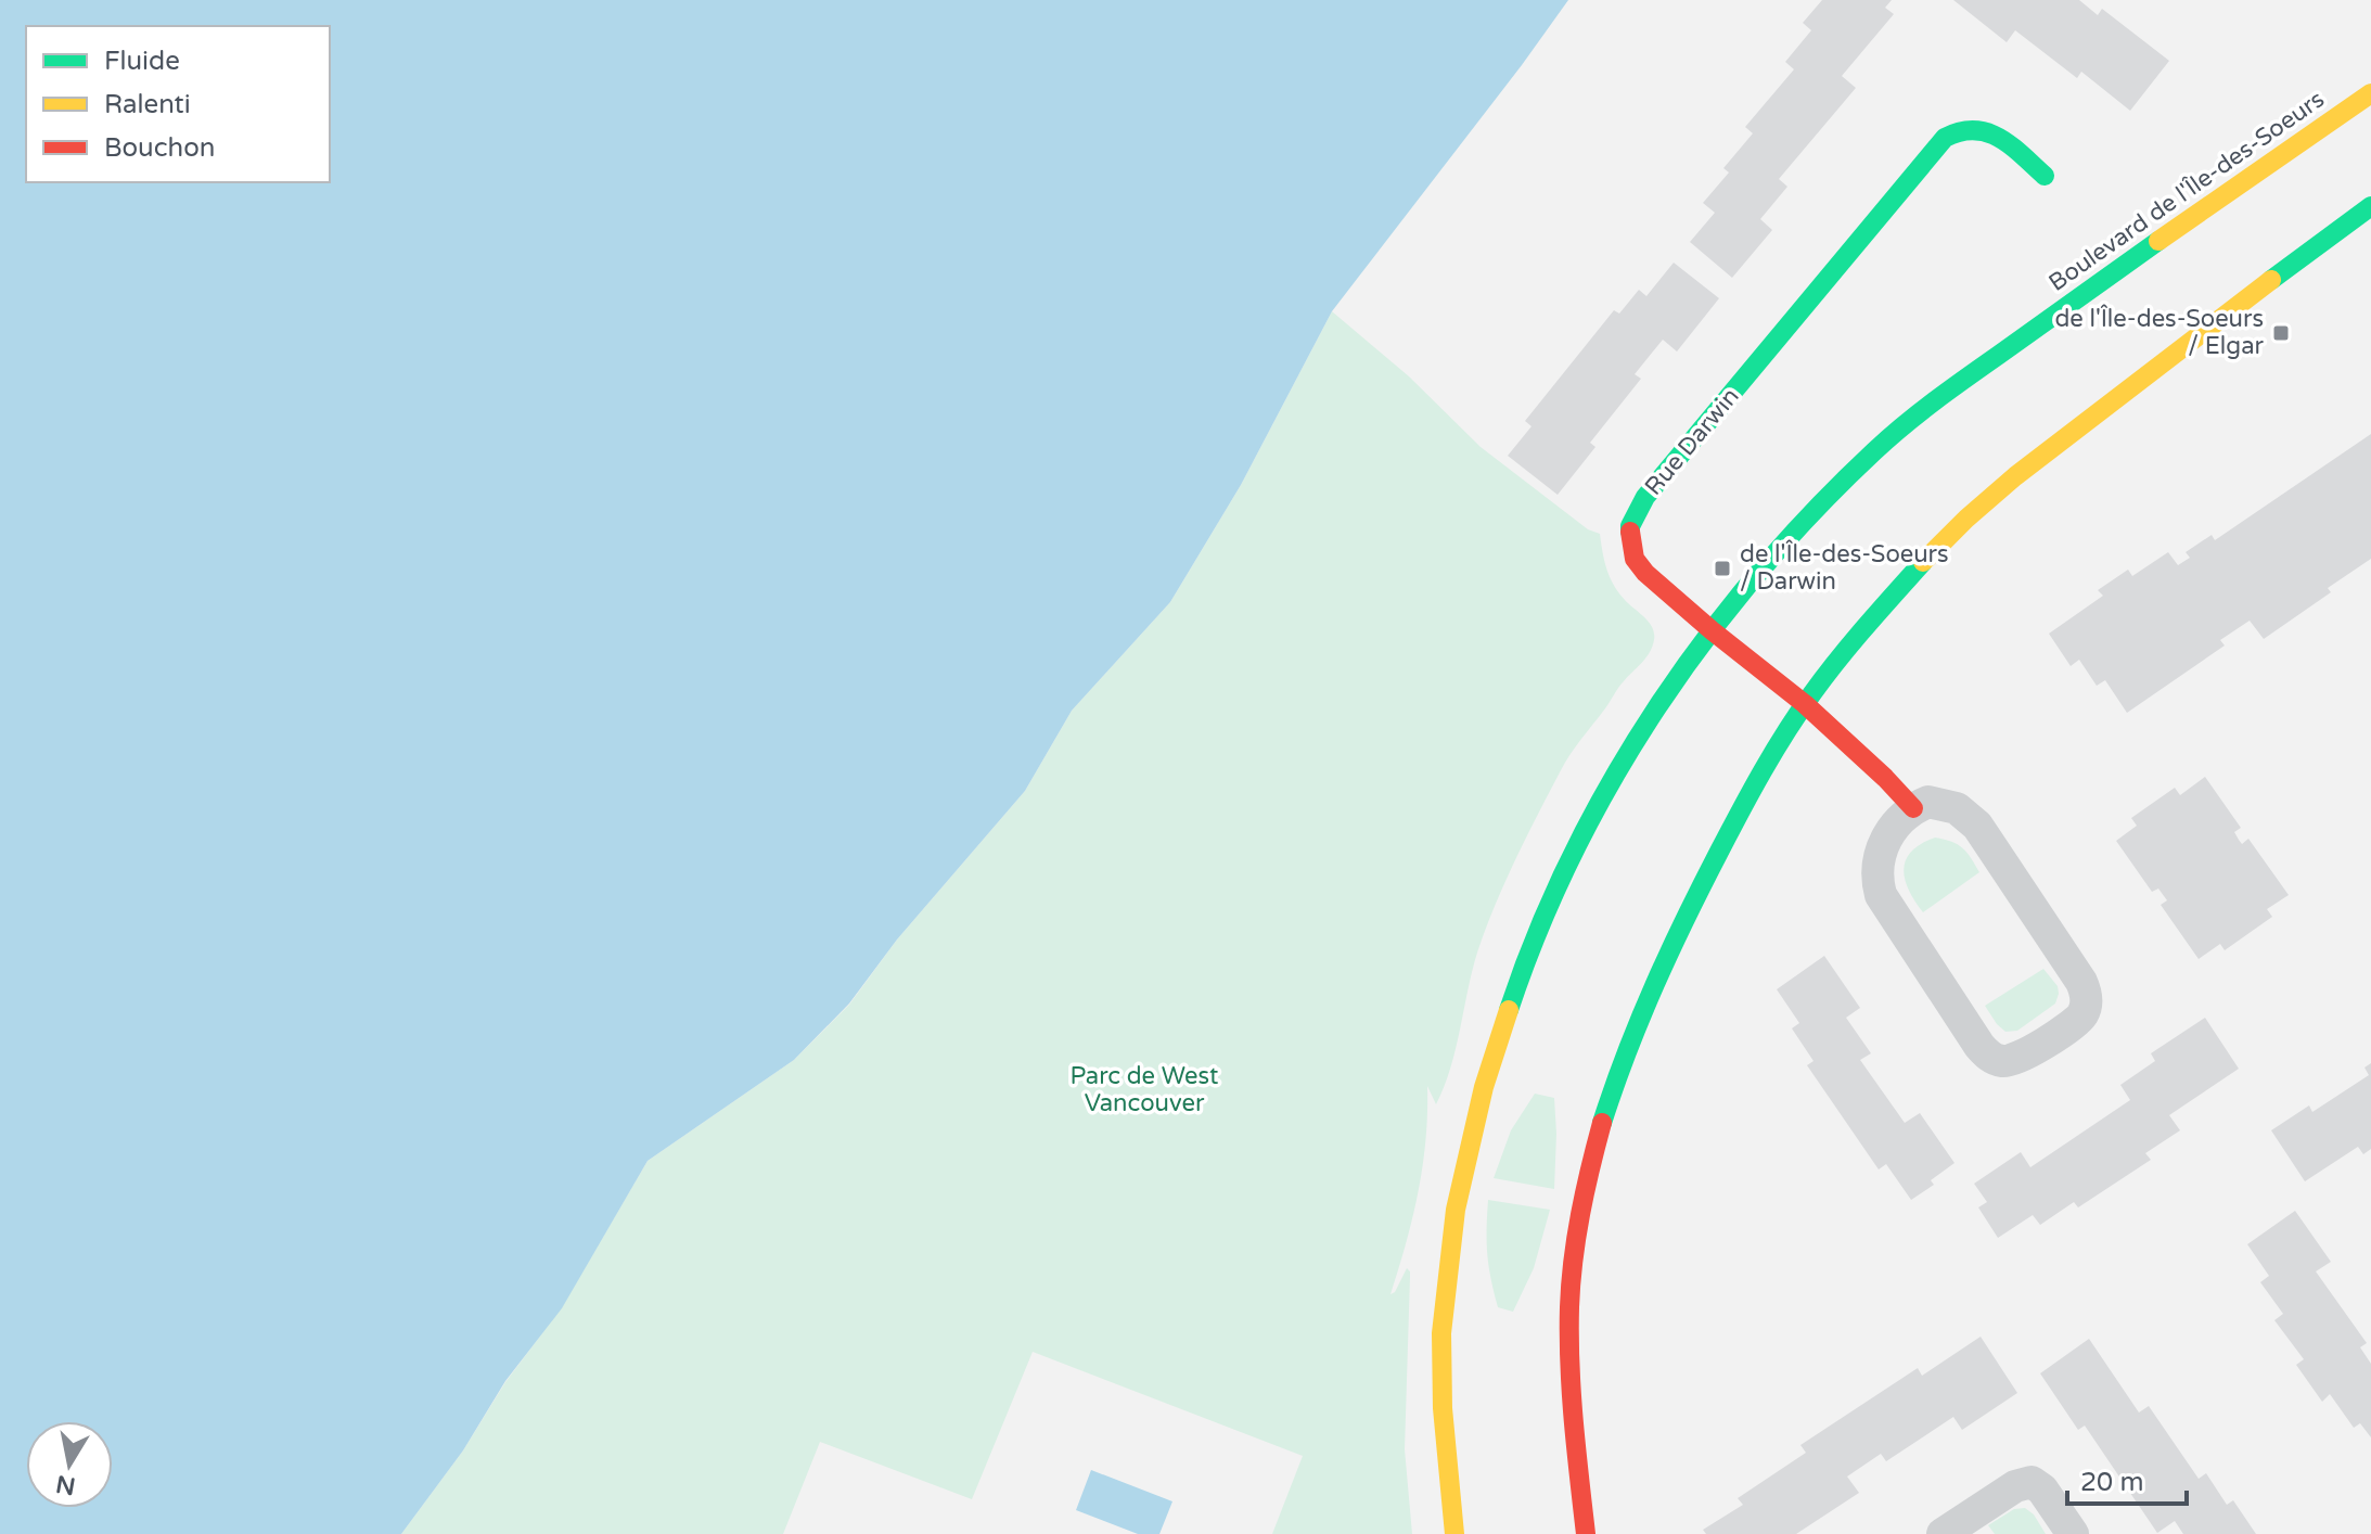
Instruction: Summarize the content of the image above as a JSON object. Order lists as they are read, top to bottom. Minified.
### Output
{"streets":{"street":["Boulevard de l'Île-des-Soeurs","Rue Darwin"]},"crossings":[["Boulevard de l'Île-des-Soeurs","Rue Darwin"]],"parks":["Parc de West Vancouver"],"places":{"transit":["de l'Île-des-Soeurs / Elgar","de l'Île-des-Soeurs / Darwin"]},"legend":["Fluide","Ralenti","Bouchon"],"scale_bar":"20 m","north":"bottom"}
